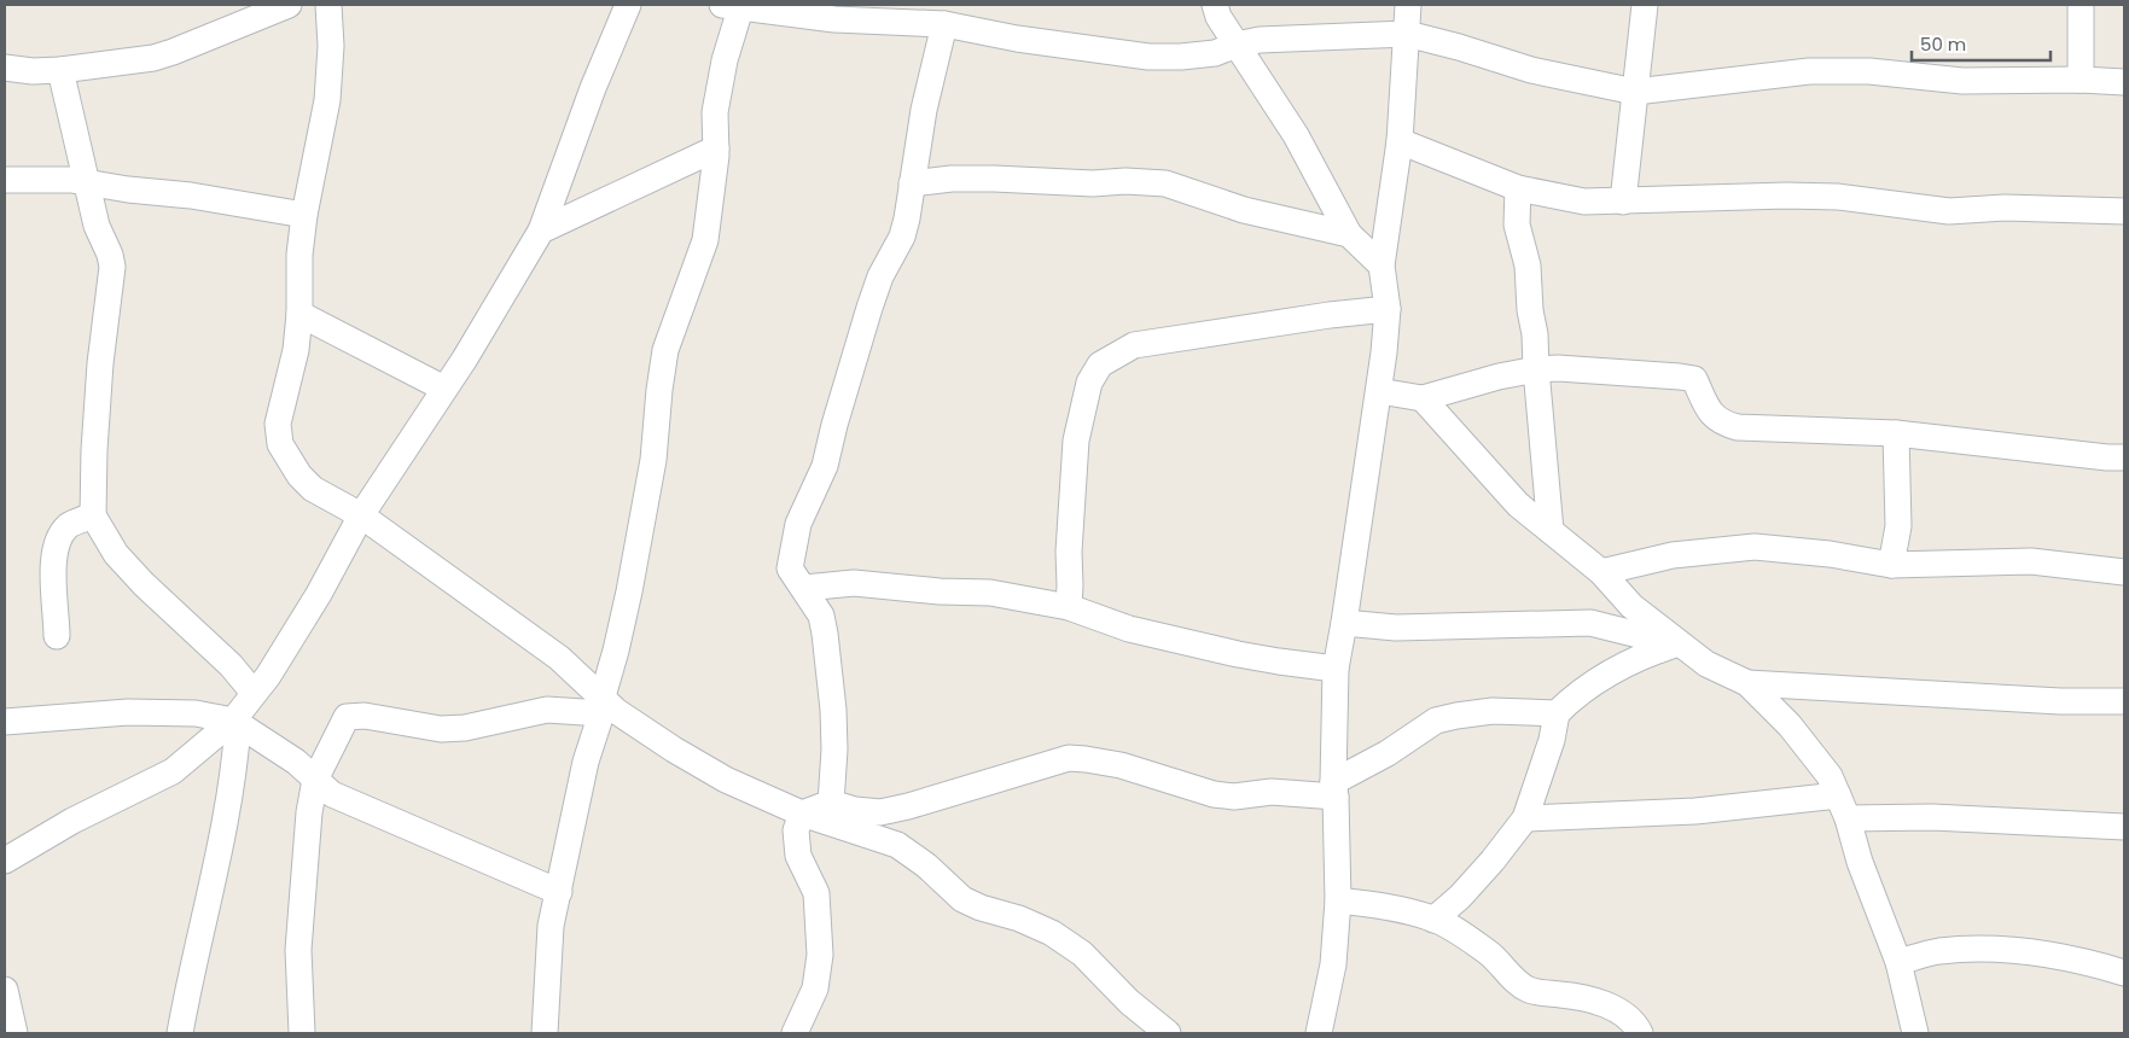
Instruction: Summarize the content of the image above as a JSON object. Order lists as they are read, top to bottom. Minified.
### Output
{"scale_bar":"50 m"}
